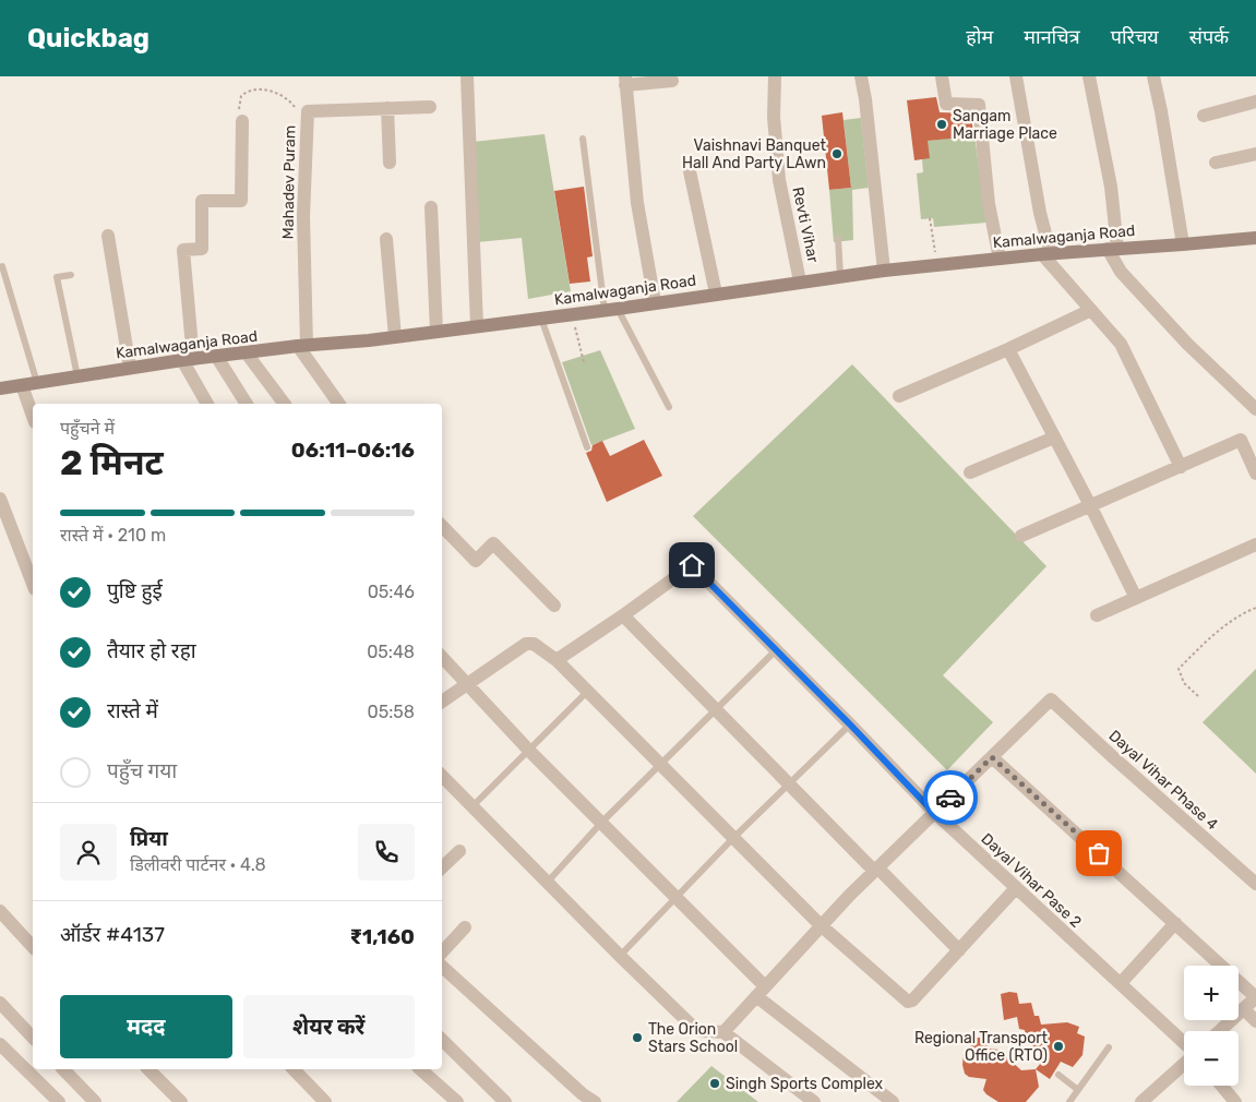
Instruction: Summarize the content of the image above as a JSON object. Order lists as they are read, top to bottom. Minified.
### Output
{"streets":{"main road":["Kamalwaganja Road"],"street":["Mahadev Puram","Revti Vihar","Dayal Vihar Phase 4","Dayal Vihar Pase 2"]},"crossings":[["Mahadev Puram","Kamalwaganja Road"],["Revti Vihar","Kamalwaganja Road"]],"places":["Sangam Marriage Place","Vaishnavi Banquet Hall And Party LAwn","The Orion Stars School","Regional Transport Office (RTO)","Singh Sports Complex"],"page":{"header":"Quickbag","nav":["होम","मानचित्र","परिचय","संपर्क"],"heading":["2 मिनट","पहुँचने में","06:11–06:16"],"panel":["प्रिया","डिलीवरी पार्टनर · 4.8","ऑर्डर #4137","₹1,160"],"bar":"रास्ते में · 210 m","list":[["पुष्टि हुई","05:46"],["तैयार हो रहा","05:48"],["रास्ते में","05:58"],"पहुँच गया"],"map_buttons":["+","−"],"buttons":["मदद","शेयर करें"]}}
